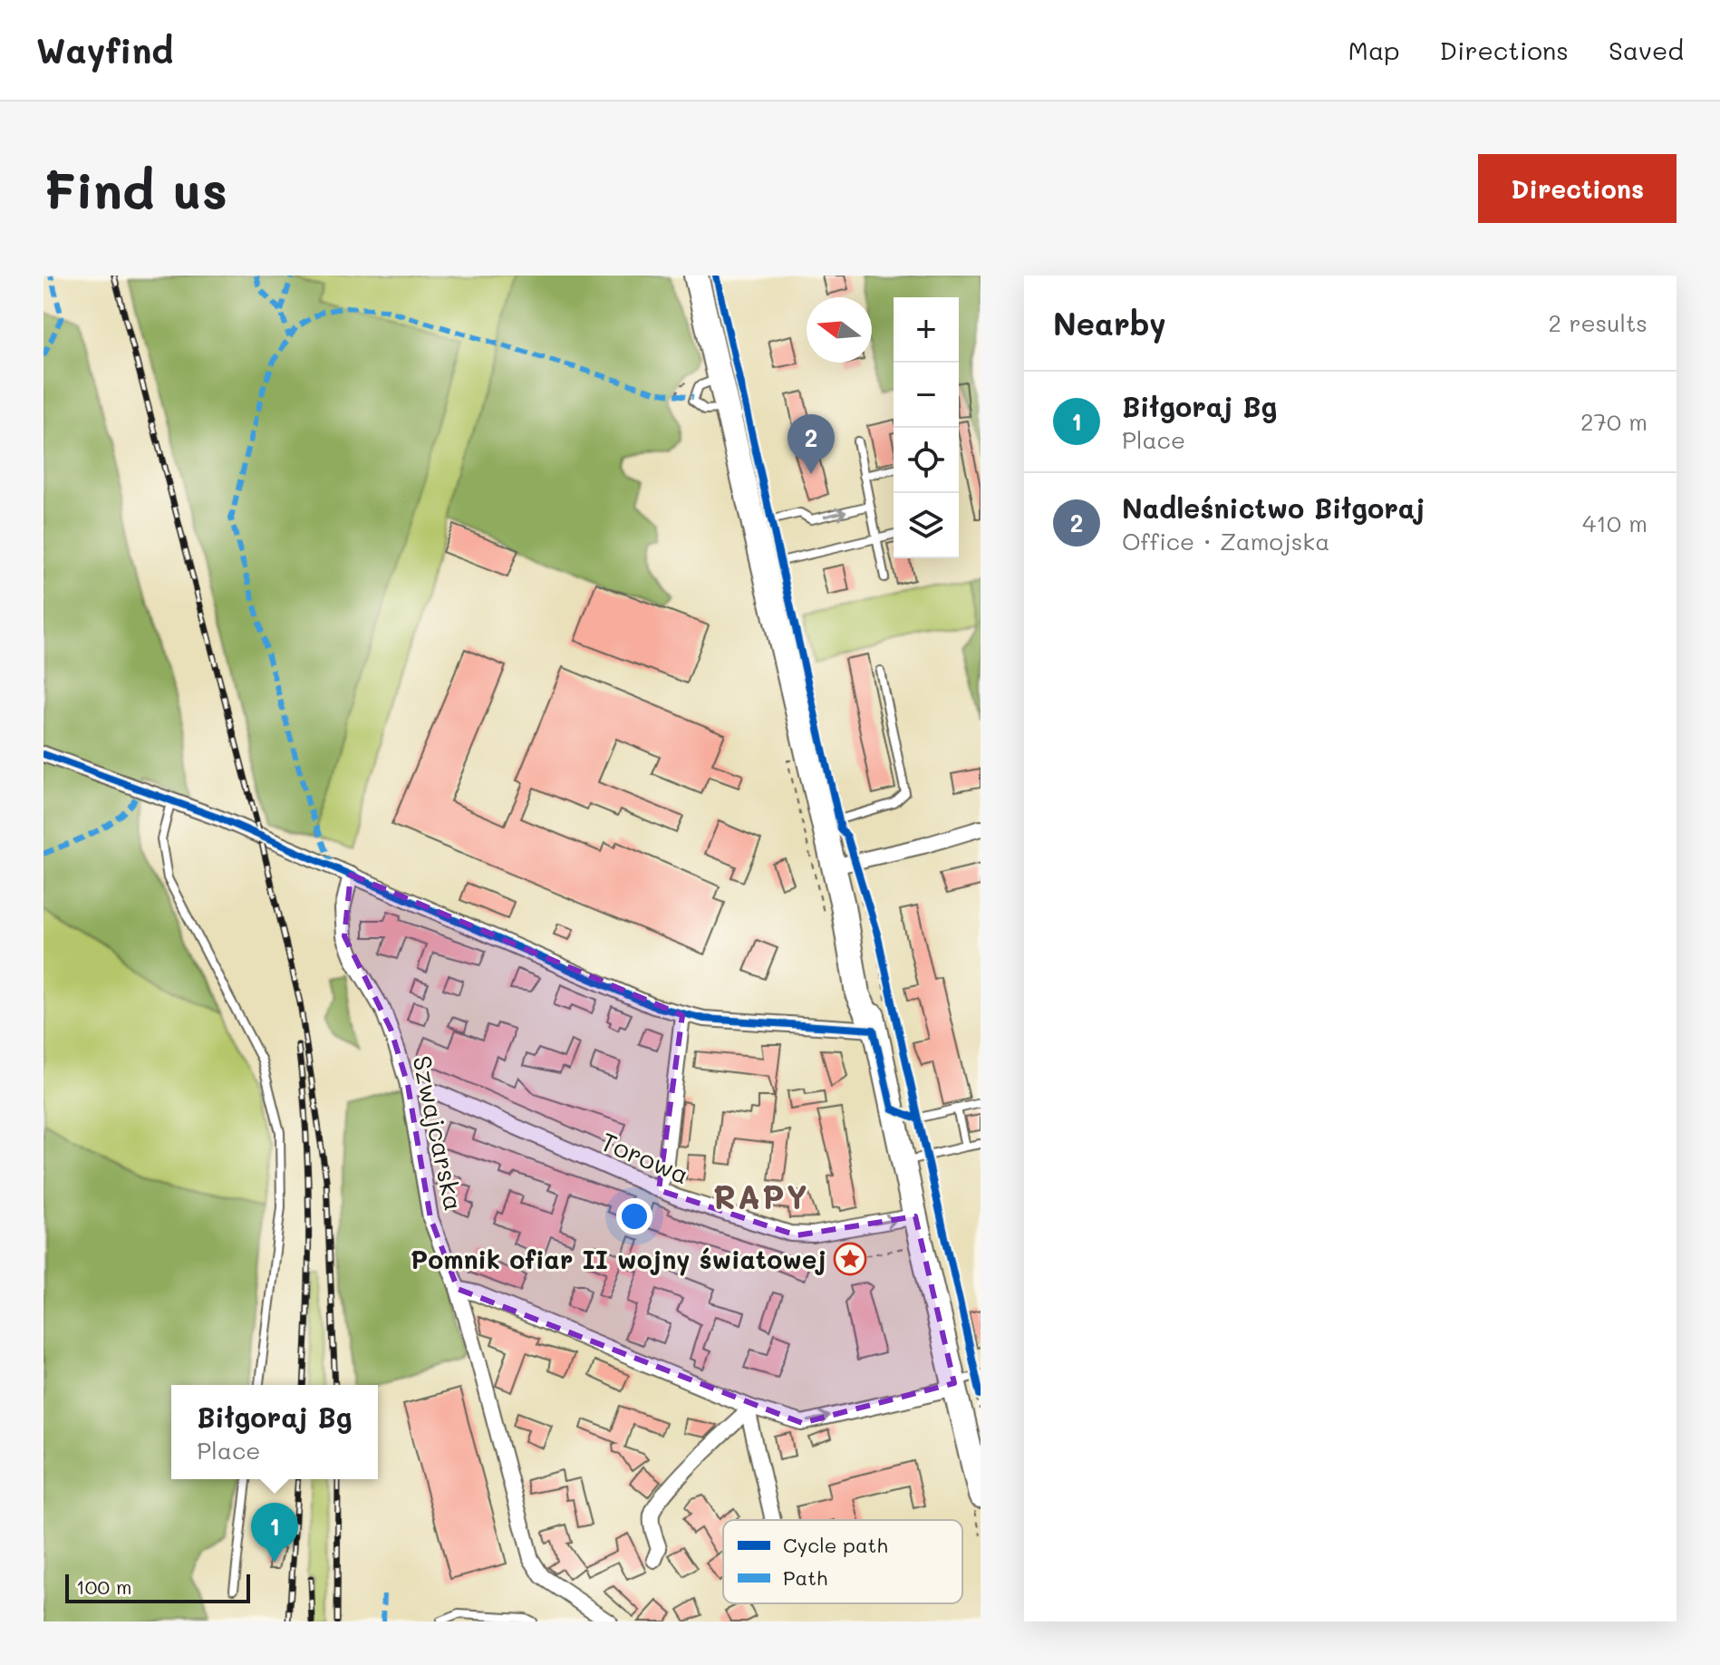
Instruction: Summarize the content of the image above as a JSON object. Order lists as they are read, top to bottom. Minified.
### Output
{"streets":{"street":["Szwajcarska","Torowa"]},"crossings":[["Szwajcarska","Torowa"]],"one_way":["Torowa"],"districts":["RAPY"],"places":{"place":["Pomnik ofiar II wojny światowej"]},"legend":["Cycle path","Path"],"scale_bar":"100 m","north":"left","page":{"header":"Wayfind","nav":["Map","Directions","Saved"],"buttons":"Directions","title":"Find us","heading":["Nearby","2 results"],"map_buttons":["+","−"],"list":[{"mark":"1","name":"Biłgoraj Bg","note":"Place","value":"270 m"},{"mark":"2","name":"Nadleśnictwo Biłgoraj","note":"Office · Zamojska","value":"410 m"}],"pins":["2","1"],"popup":["Biłgoraj Bg","Place"],"scale":"100 m"}}
